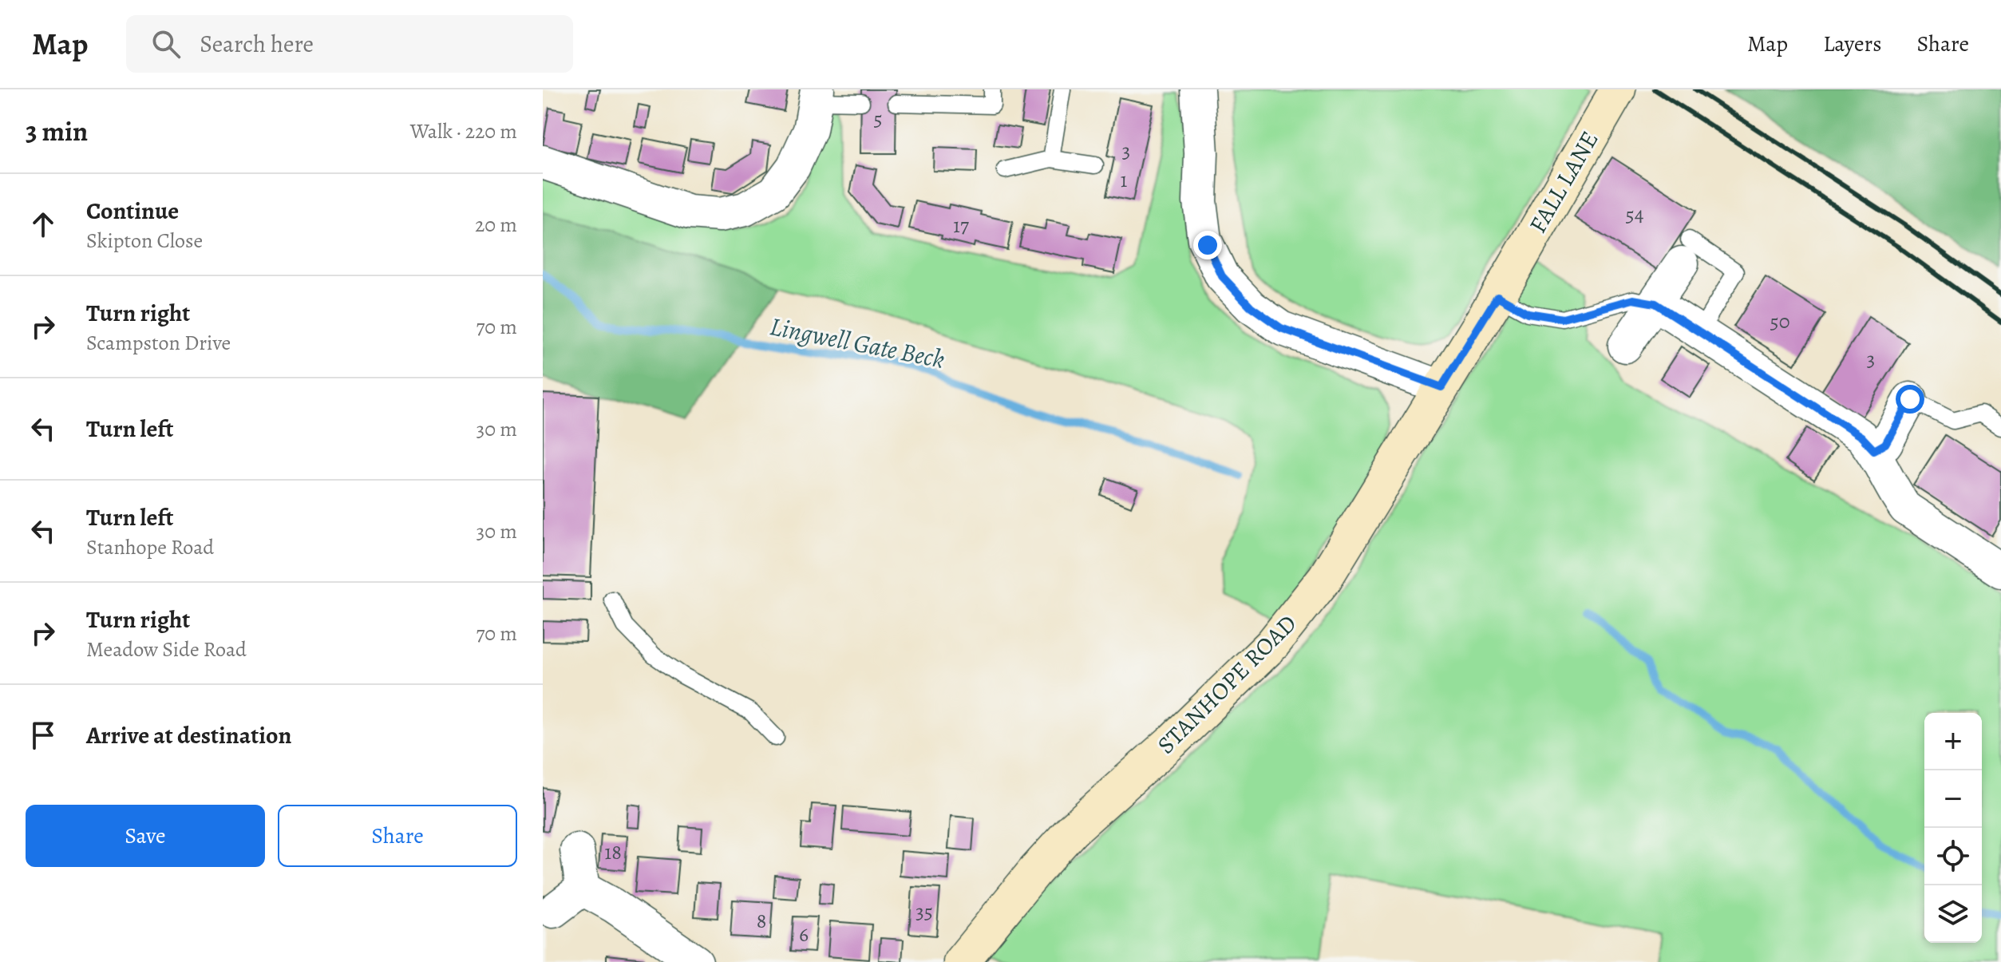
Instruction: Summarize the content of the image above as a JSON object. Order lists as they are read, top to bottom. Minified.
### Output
{"streets":{"street":["FALL LANE","STANHOPE ROAD"]},"crossings":[["FALL LANE","STANHOPE ROAD"]],"water":["Lingwell Gate Beck"],"house_numbers":["5","3","1","54","17","50","3","18","35","8","6"],"page":{"header":"Map","search":"Search here","nav":["Map","Layers","Share"],"heading":["3 min","Walk · 220 m"],"list":[["Continue","Skipton Close","20 m"],["Turn right","Scampston Drive","70 m"],["Turn left","30 m"],["Turn left","Stanhope Road","30 m"],["Turn right","Meadow Side Road","70 m"],"Arrive at destination"],"map_buttons":["+","−"],"buttons":["Save","Share"]}}
